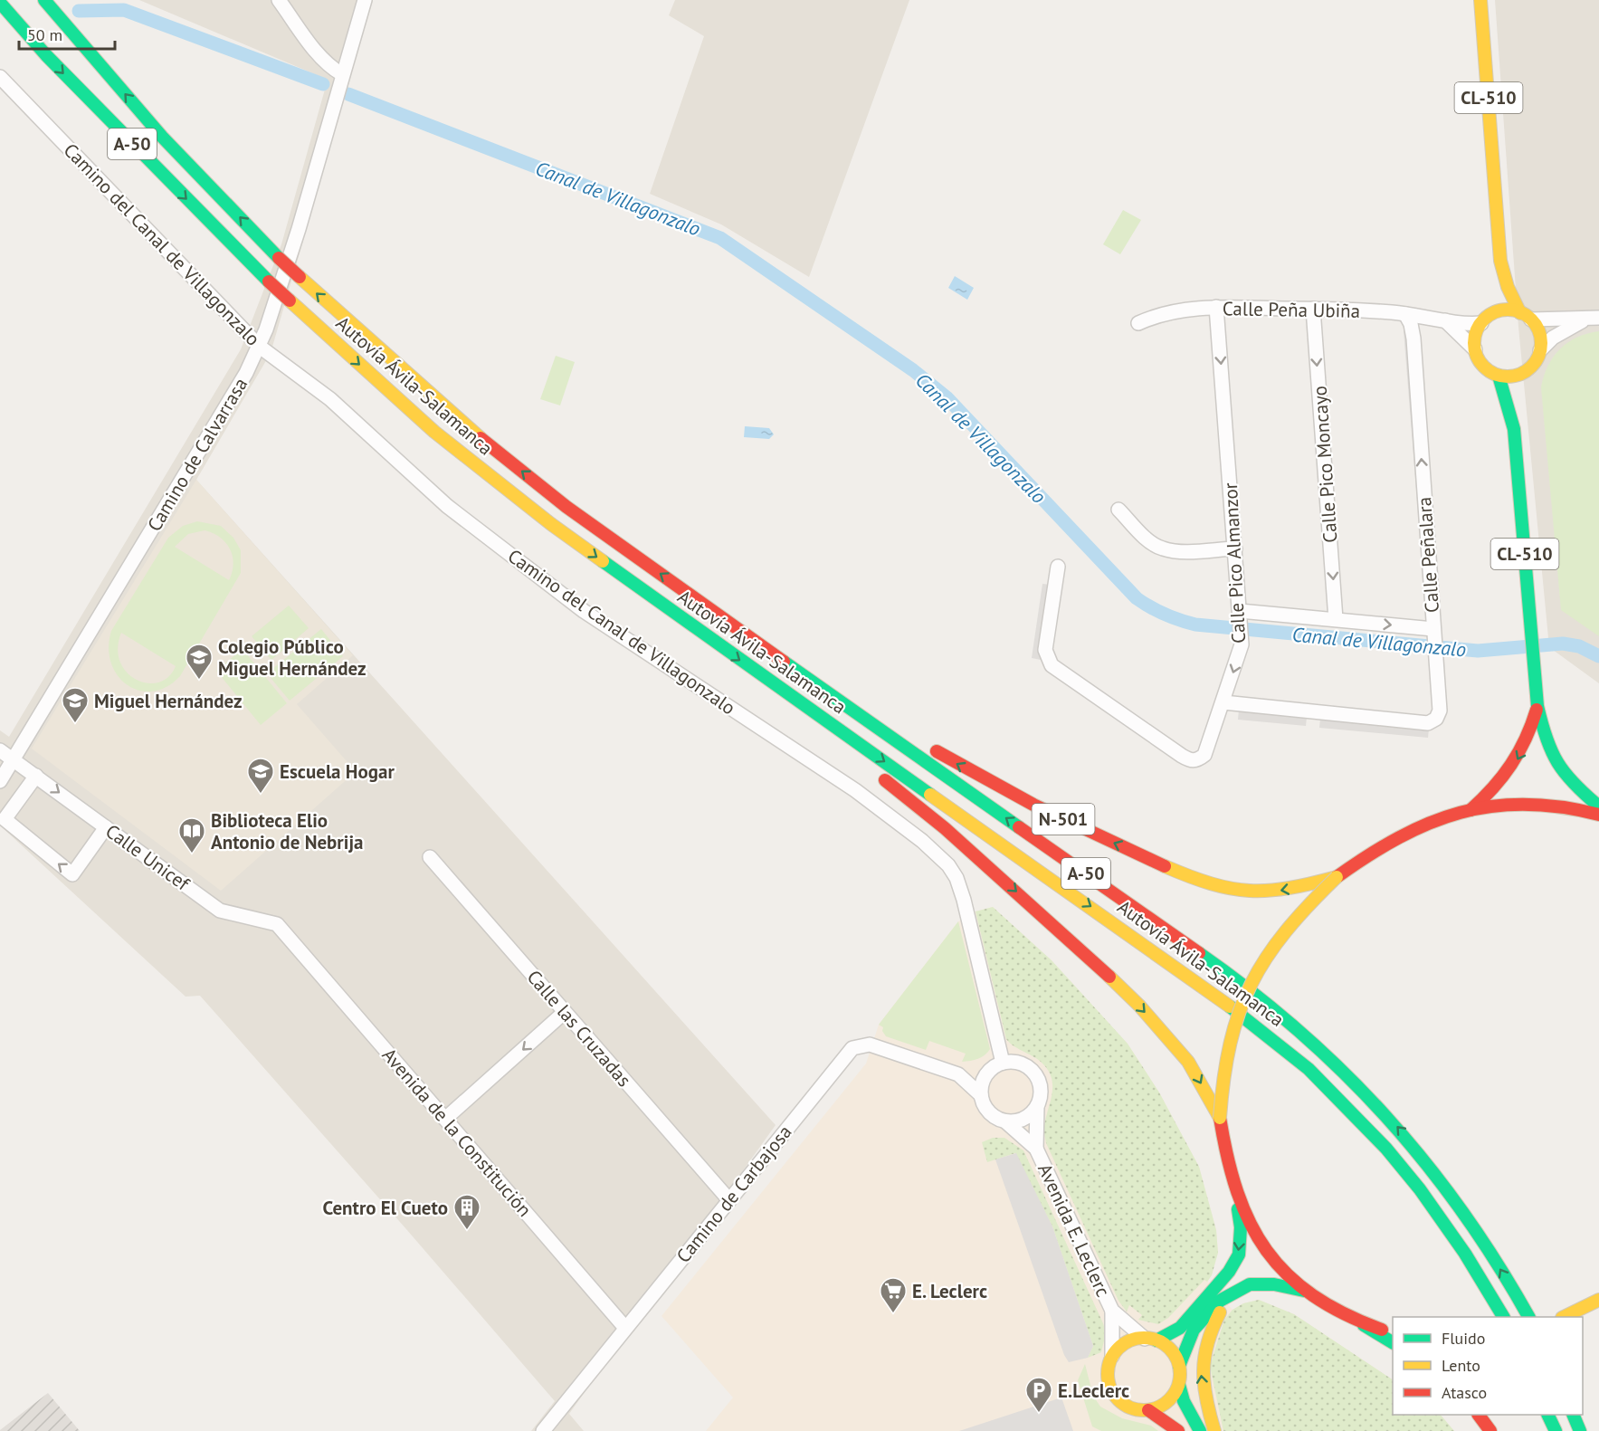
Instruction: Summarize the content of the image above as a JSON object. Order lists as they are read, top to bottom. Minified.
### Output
{"streets":{"main road":["CL-510","A-50","Autovía Ávila-Salamanca","N-501"],"street":["Camino del Canal de Villagonzalo","Calle Peña Ubiña","Camino de Calvarrasa","Calle Pico Moncayo","Calle Peñalara","Calle Pico Almanzor","Calle Unicef","Calle las Cruzadas","Avenida de la Constitución","Camino de Carbajosa","Avenida E. Leclerc"]},"crossings":[["CL-510","Calle Peña Ubiña"],["Camino del Canal de Villagonzalo","Camino de Calvarrasa"],["Camino del Canal de Villagonzalo","Camino de Carbajosa"],["Camino del Canal de Villagonzalo","Avenida E. Leclerc"],["Calle Peña Ubiña","Calle Pico Moncayo"],["Calle Peña Ubiña","Calle Peñalara"],["Calle Peña Ubiña","Calle Pico Almanzor"],["Autovía Ávila-Salamanca","N-501"],["Camino de Calvarrasa","Calle Unicef"],["Calle Peñalara","Calle Pico Almanzor"],["Calle Unicef","Avenida de la Constitución"],["Calle las Cruzadas","Camino de Carbajosa"],["Avenida de la Constitución","Camino de Carbajosa"],["Camino de Carbajosa","Avenida E. Leclerc"]],"one_way":["Calle Pico Moncayo","Calle Peñalara","Calle Pico Almanzor"],"water":["Canal de Villagonzalo"],"places":{"school or university":["Colegio Público Miguel Hernández","Miguel Hernández","Escuela Hogar"],"library":["Biblioteca Elio Antonio de Nebrija"],"building":["Centro El Cueto"],"supermarket":["E. Leclerc"],"parking":["E.Leclerc"]},"legend":["Fluido","Lento","Atasco"],"scale_bar":"50 m"}
